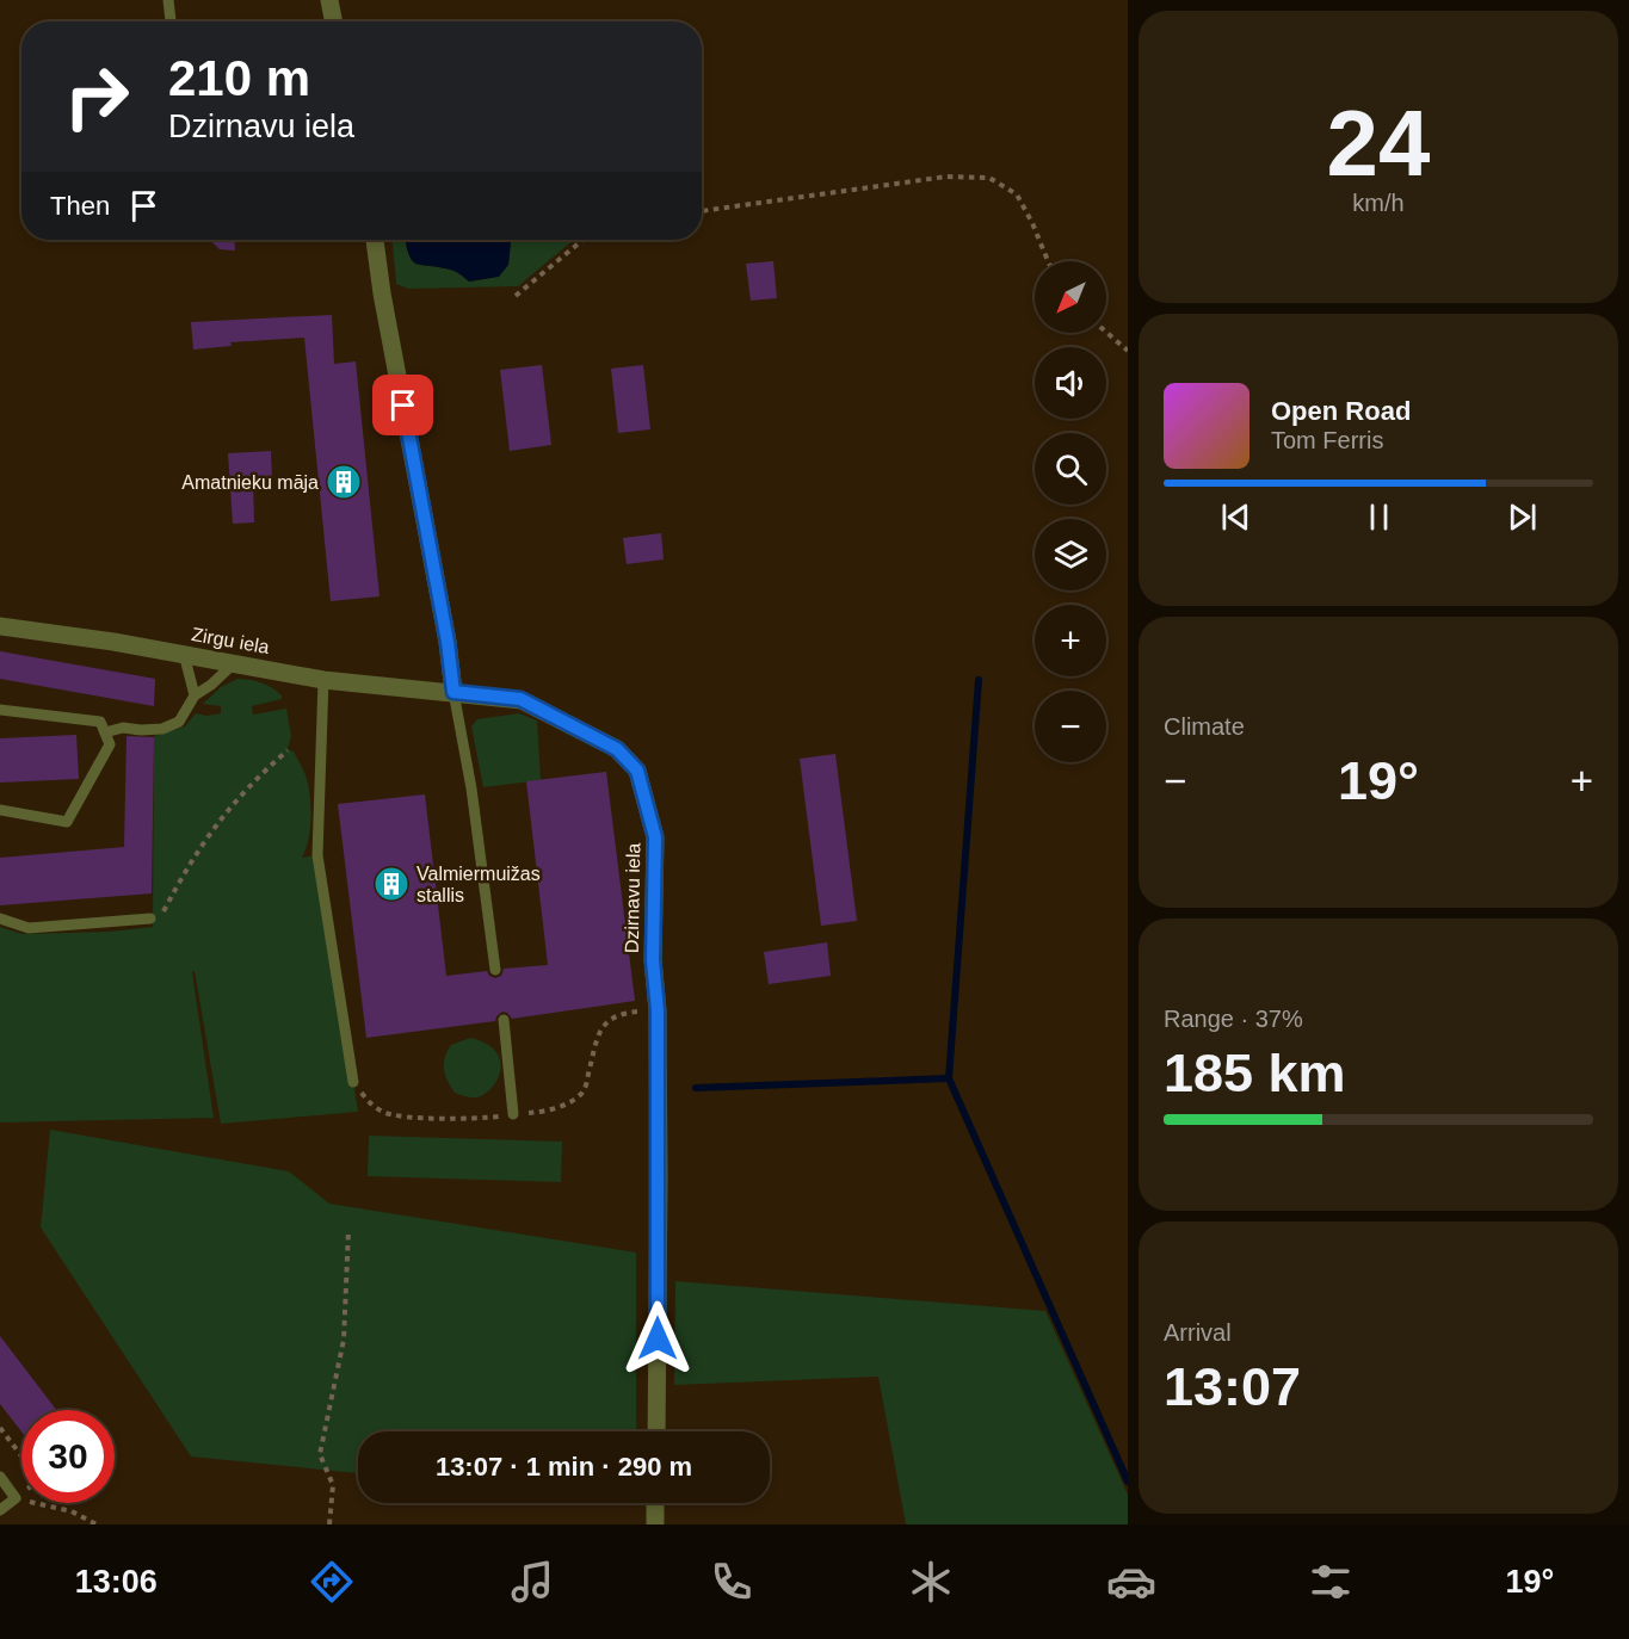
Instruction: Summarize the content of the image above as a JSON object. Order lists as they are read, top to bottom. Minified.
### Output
{"streets":{"street":["Zirgu iela","Dzirnavu iela"]},"crossings":[["Zirgu iela","Dzirnavu iela"]],"places":{"building":["Amatnieku māja","Valmiermuižas stallis"]},"north":"bottom left","page":{"tile":[["24","km/h"],"Climate",["Range · 37%","185 km"],["Arrival","13:07"]],"turn":["210 m","Dzirnavu iela"],"then":"Then","map_buttons":["+","−"],"song":["Open Road","Tom Ferris"],"heat":["−","19°","+"],"limit":"30","trip":"13:07 · 1 min · 290 m","tabs":["13:06","19°"]}}
